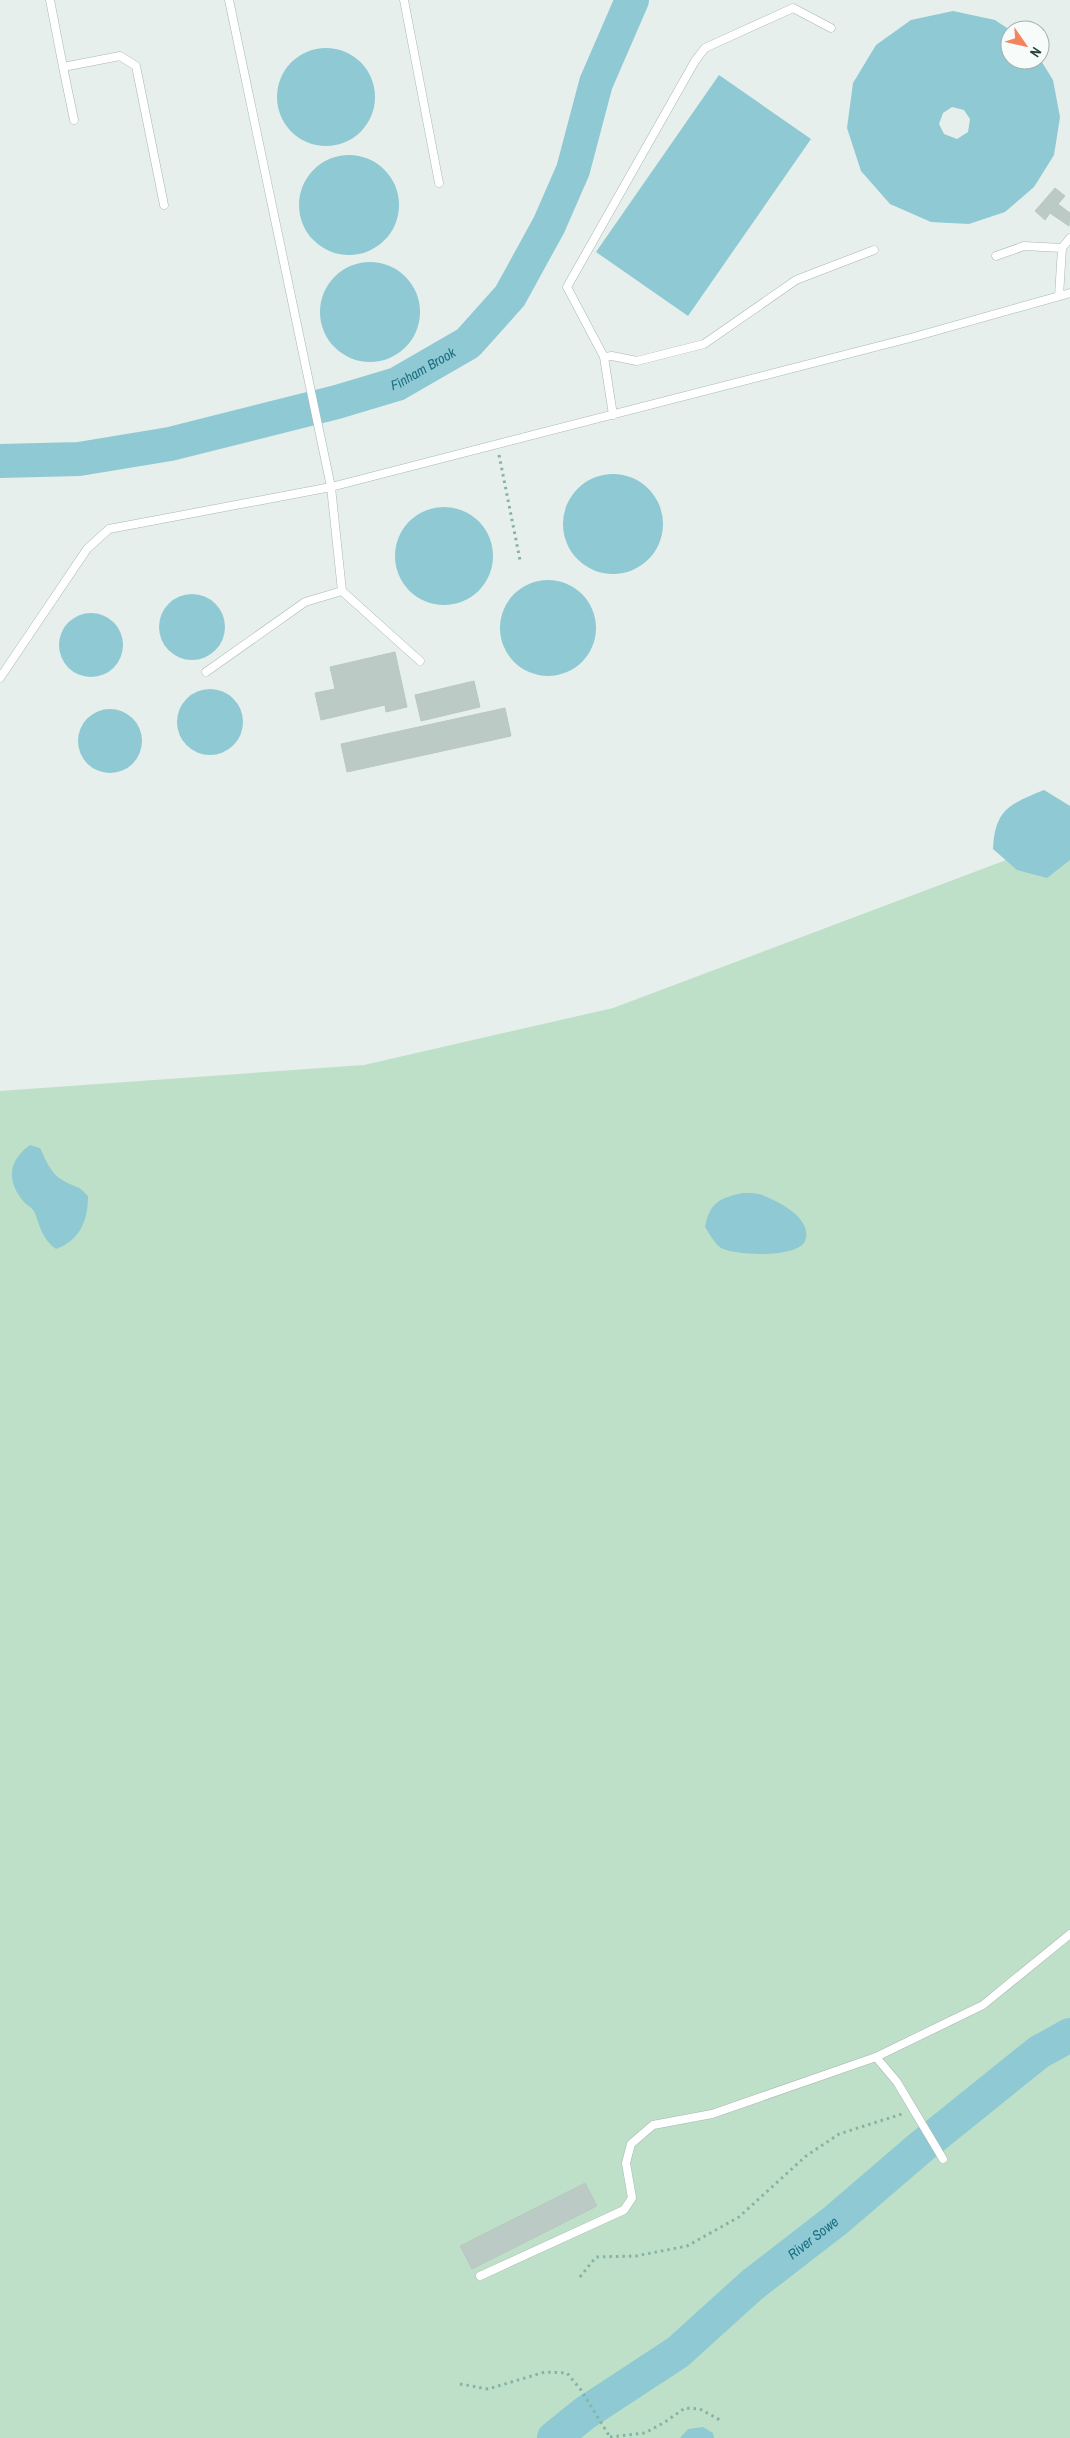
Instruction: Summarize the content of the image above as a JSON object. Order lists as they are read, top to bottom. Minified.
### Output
{"water":["Finham Brook","River Sowe"],"north":"bottom right"}
